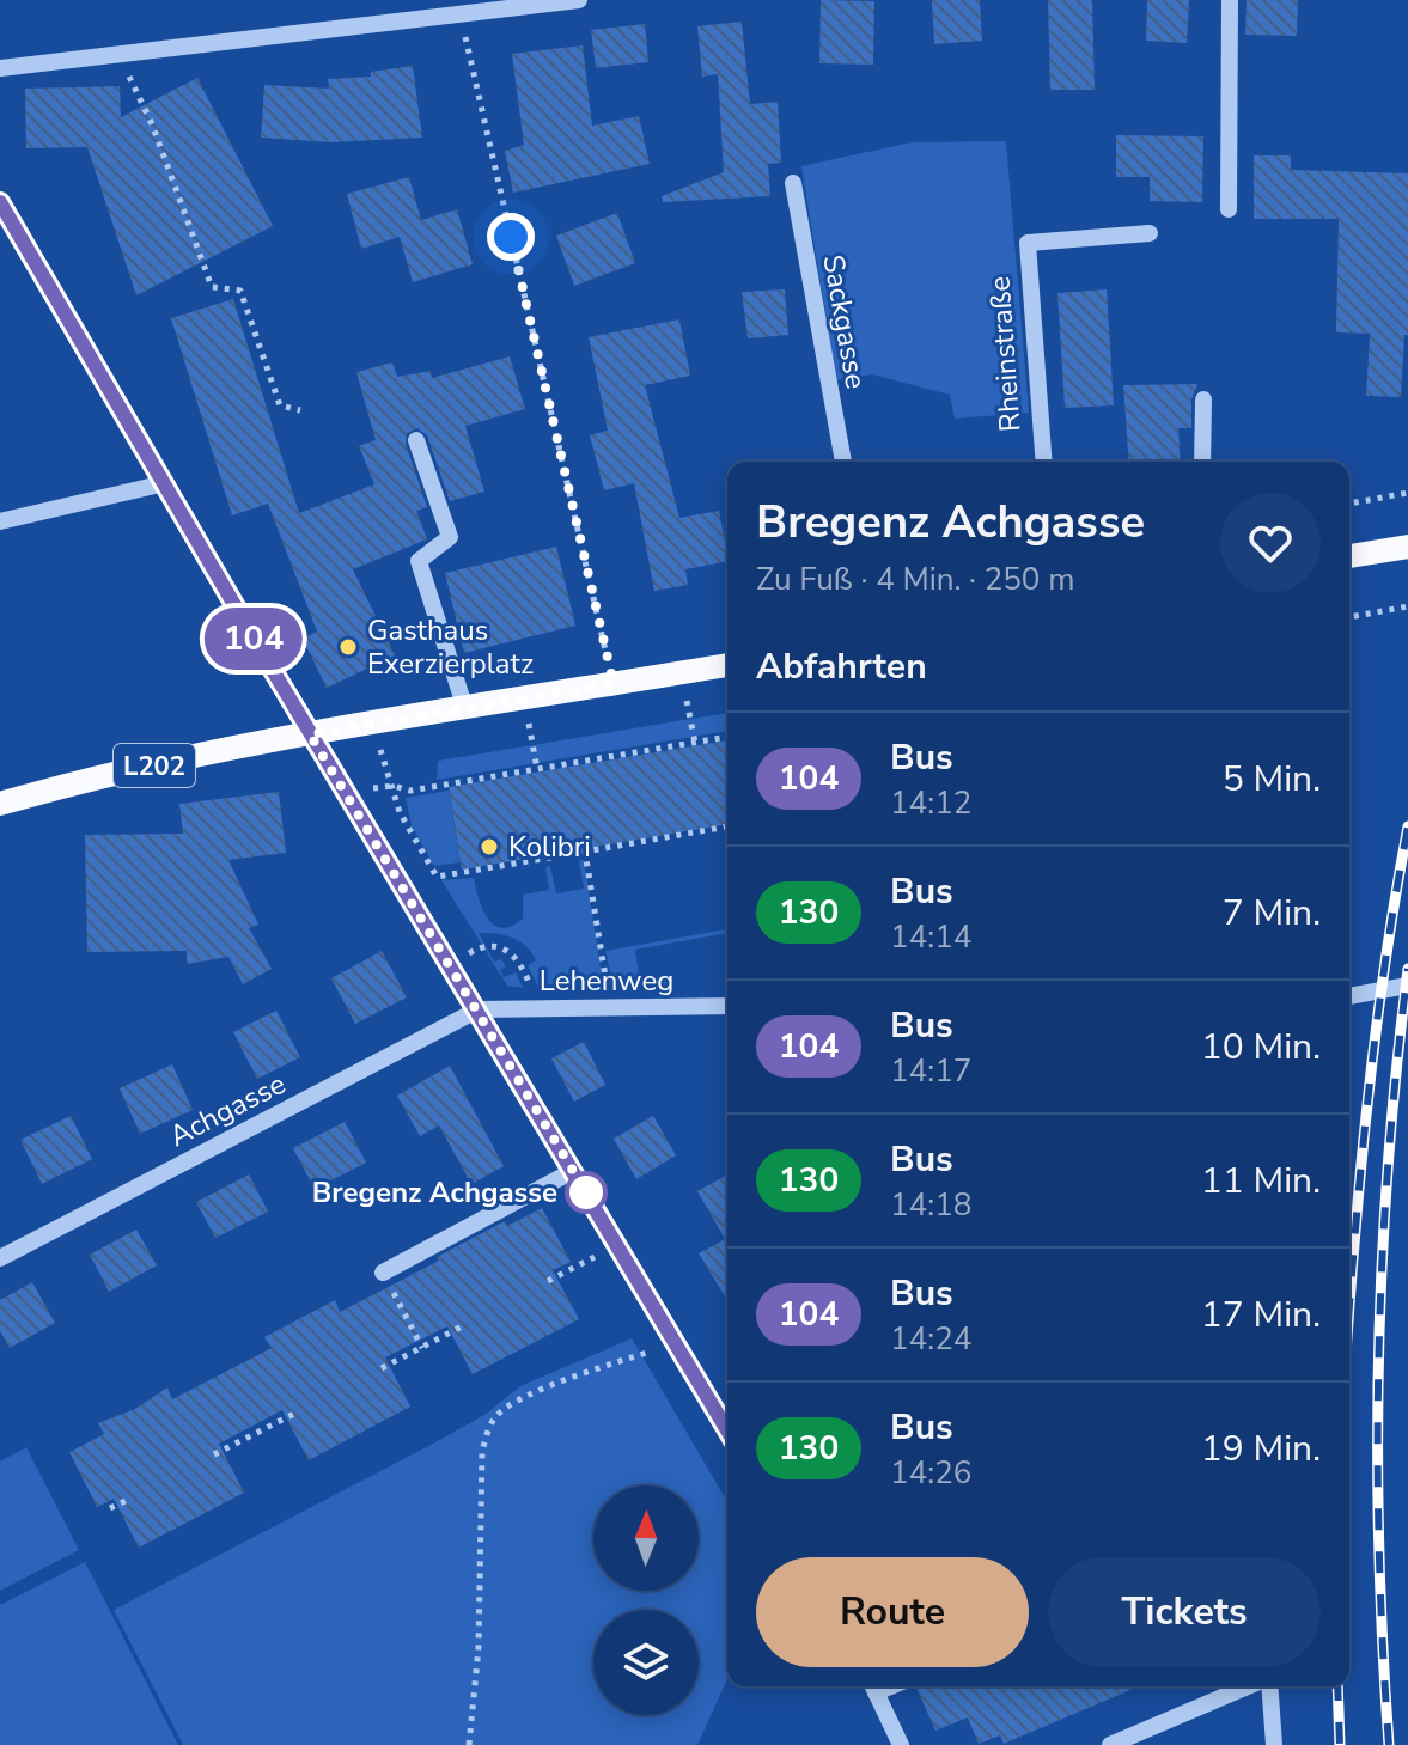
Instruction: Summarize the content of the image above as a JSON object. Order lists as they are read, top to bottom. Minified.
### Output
{"streets":{"main road":["L202"],"street":["Sackgasse","Rheinstraße","Lehenweg","Achgasse"]},"crossings":[["Lehenweg","Achgasse"]],"places":["Gasthaus Exerzierplatz","Kolibri","Bregenz Achgasse"],"lines":["bus line 104"],"north":"top","page":{"on_map":"104","heading":[["Bregenz Achgasse","Zu Fuß · 4 Min. · 250 m"],"Abfahrten"],"list":[{"mark":"104","name":"Bus","note":"14:12","value":"5 Min."},{"mark":"130","name":"Bus","note":"14:14","value":"7 Min."},{"mark":"104","name":"Bus","note":"14:17","value":"10 Min."},{"mark":"130","name":"Bus","note":"14:18","value":"11 Min."},{"mark":"104","name":"Bus","note":"14:24","value":"17 Min."},{"mark":"130","name":"Bus","note":"14:26","value":"19 Min."}],"buttons":["Route","Tickets"]}}
